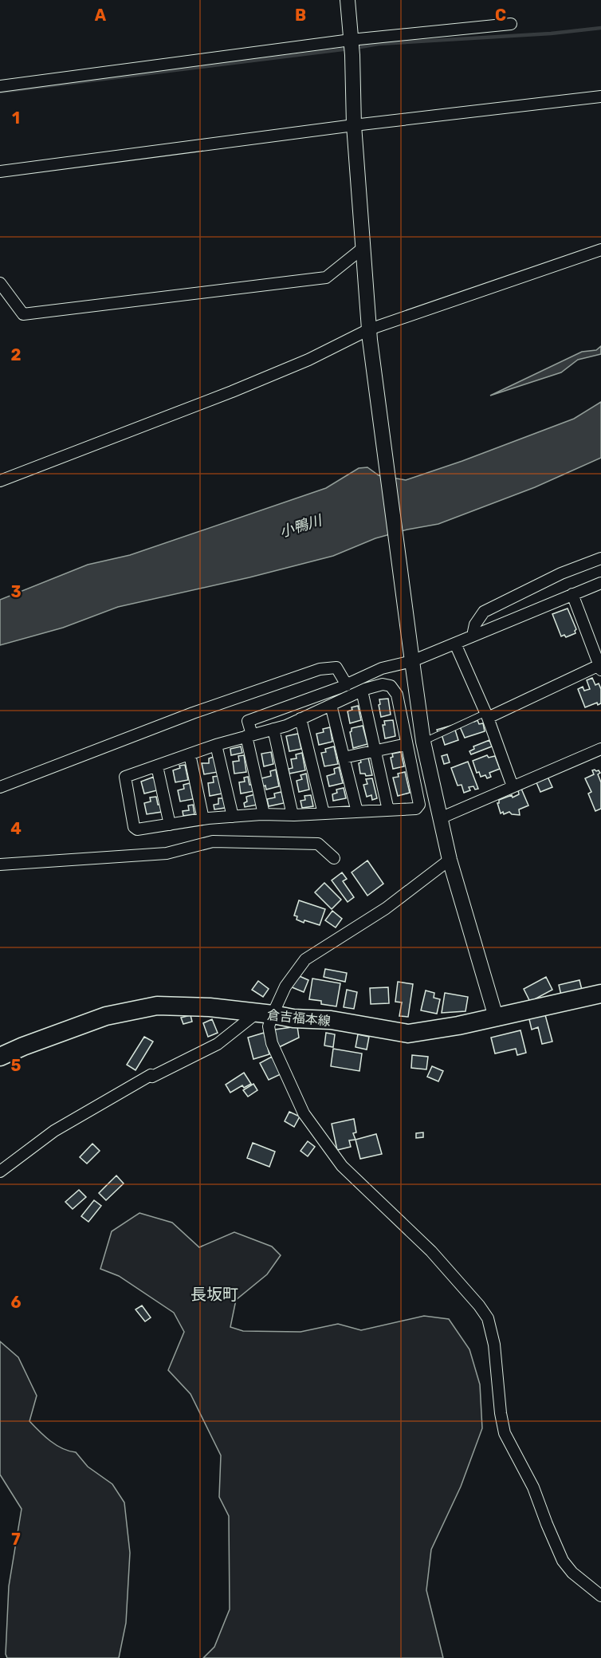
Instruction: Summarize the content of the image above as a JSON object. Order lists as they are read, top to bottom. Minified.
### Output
{"streets":{"main road":["倉吉福本線"]},"districts":["長坂町"],"water":["小鴨川"],"grid":{"columns":["A","B","C"],"rows":["1","2","3","4","5","6","7"]}}
